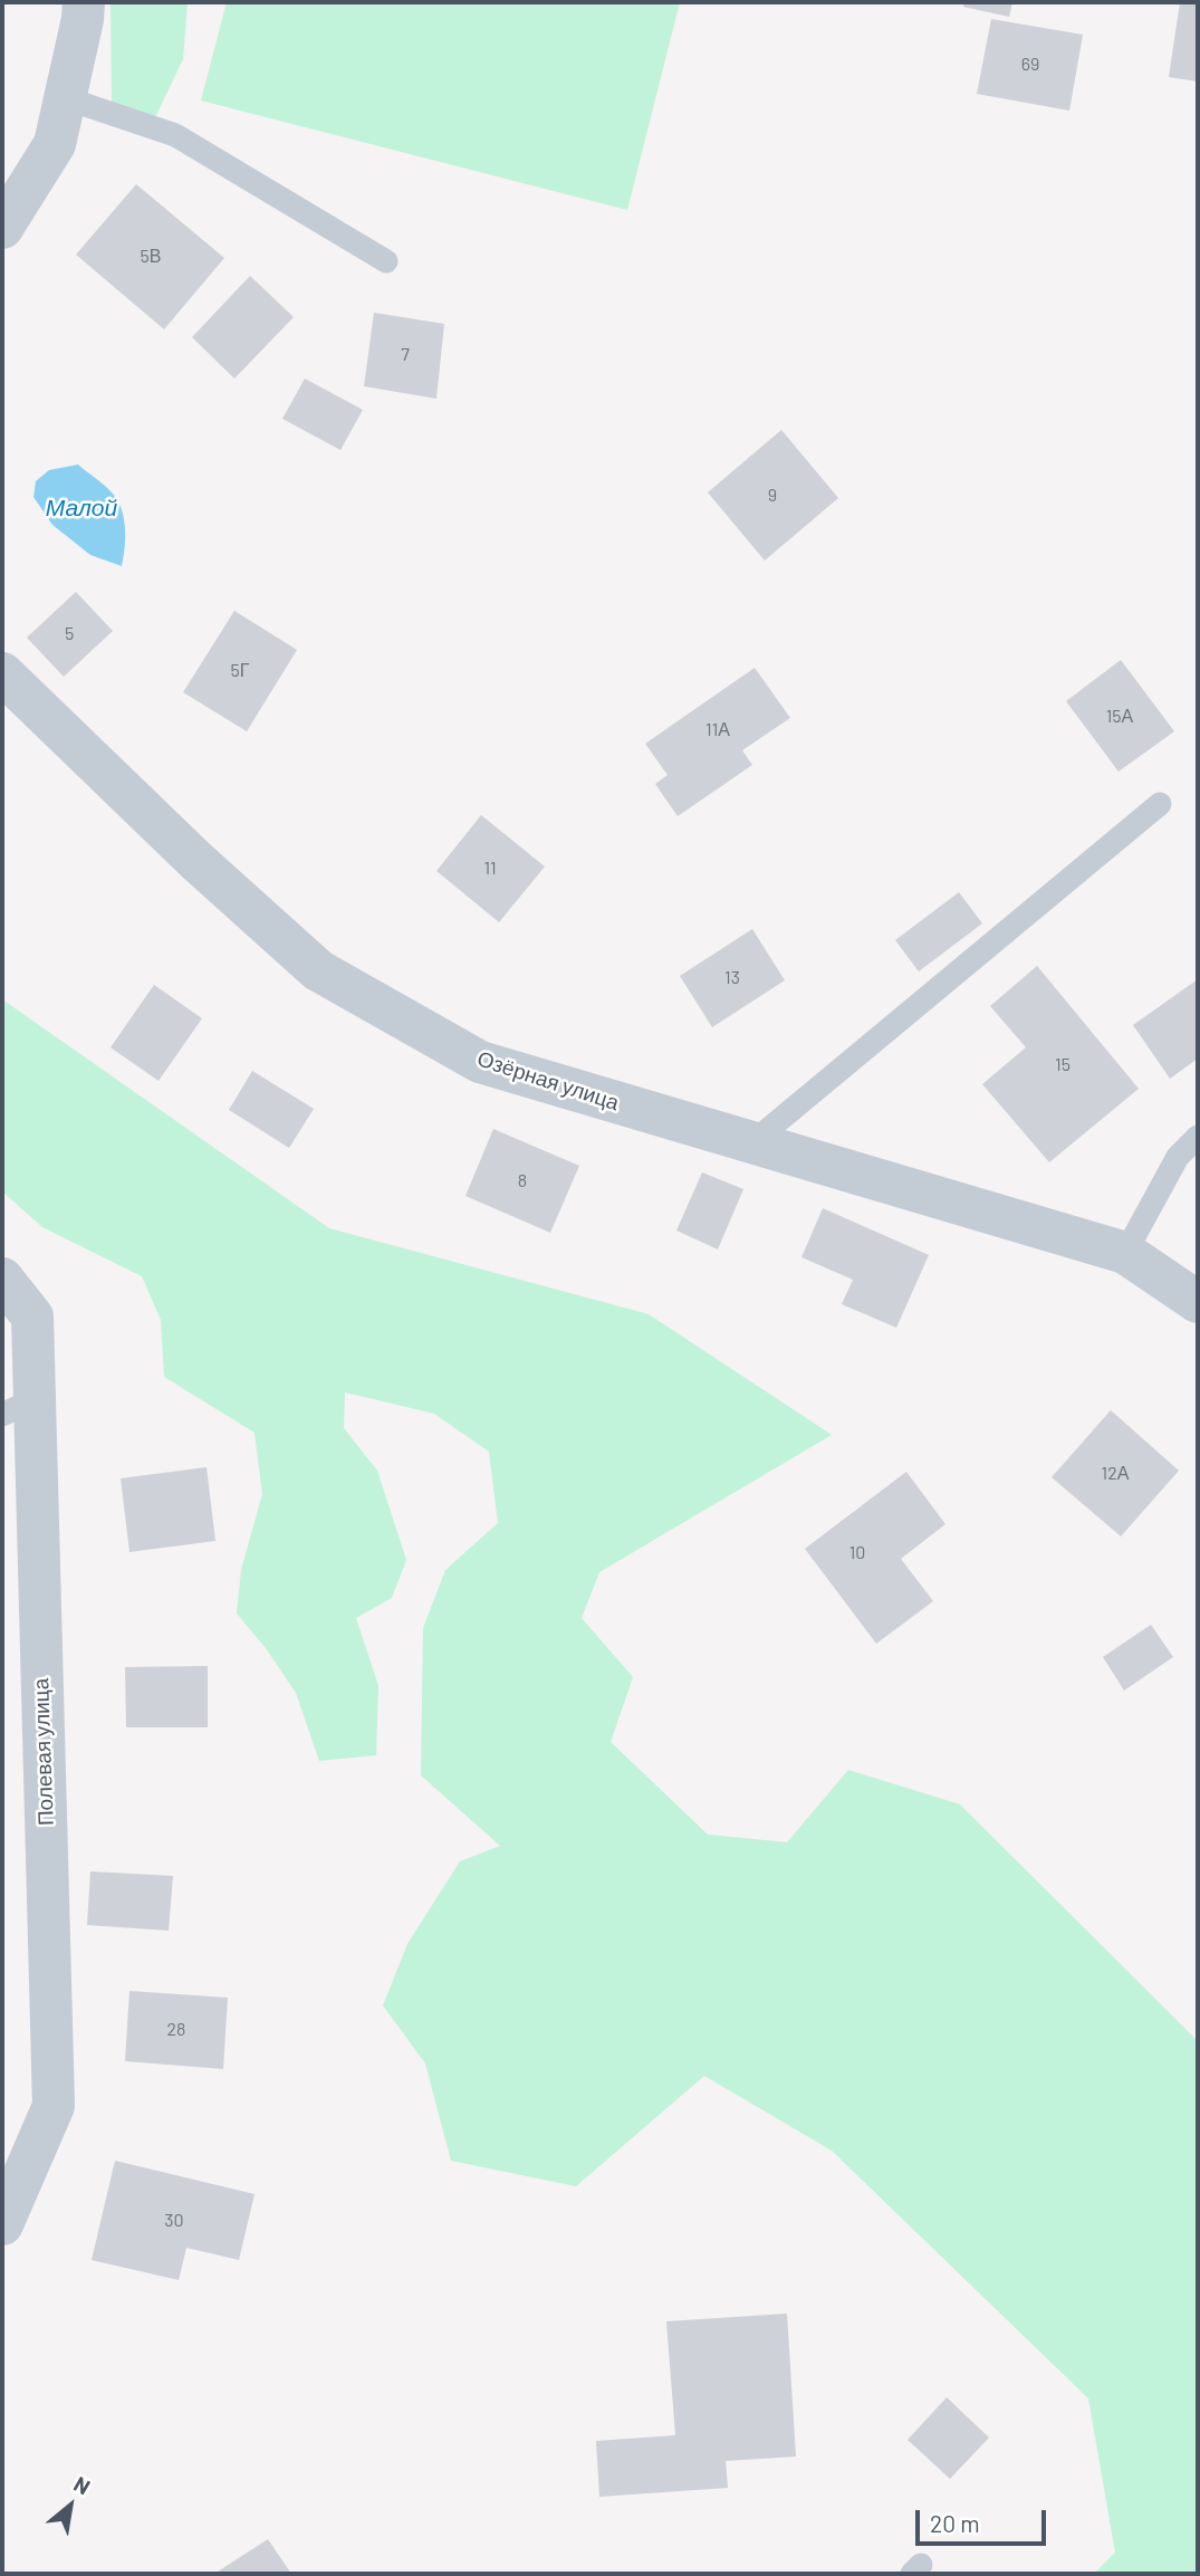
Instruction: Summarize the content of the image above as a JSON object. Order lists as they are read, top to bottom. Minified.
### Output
{"streets":{"street":["Озёрная улица","Полевая улица"]},"water":["Малой"],"house_numbers":["69","5В","7","9","5","5Г","15А","11А","11","13","15","8","12А","10","28","30"],"scale_bar":"20 m","north":"top right"}
